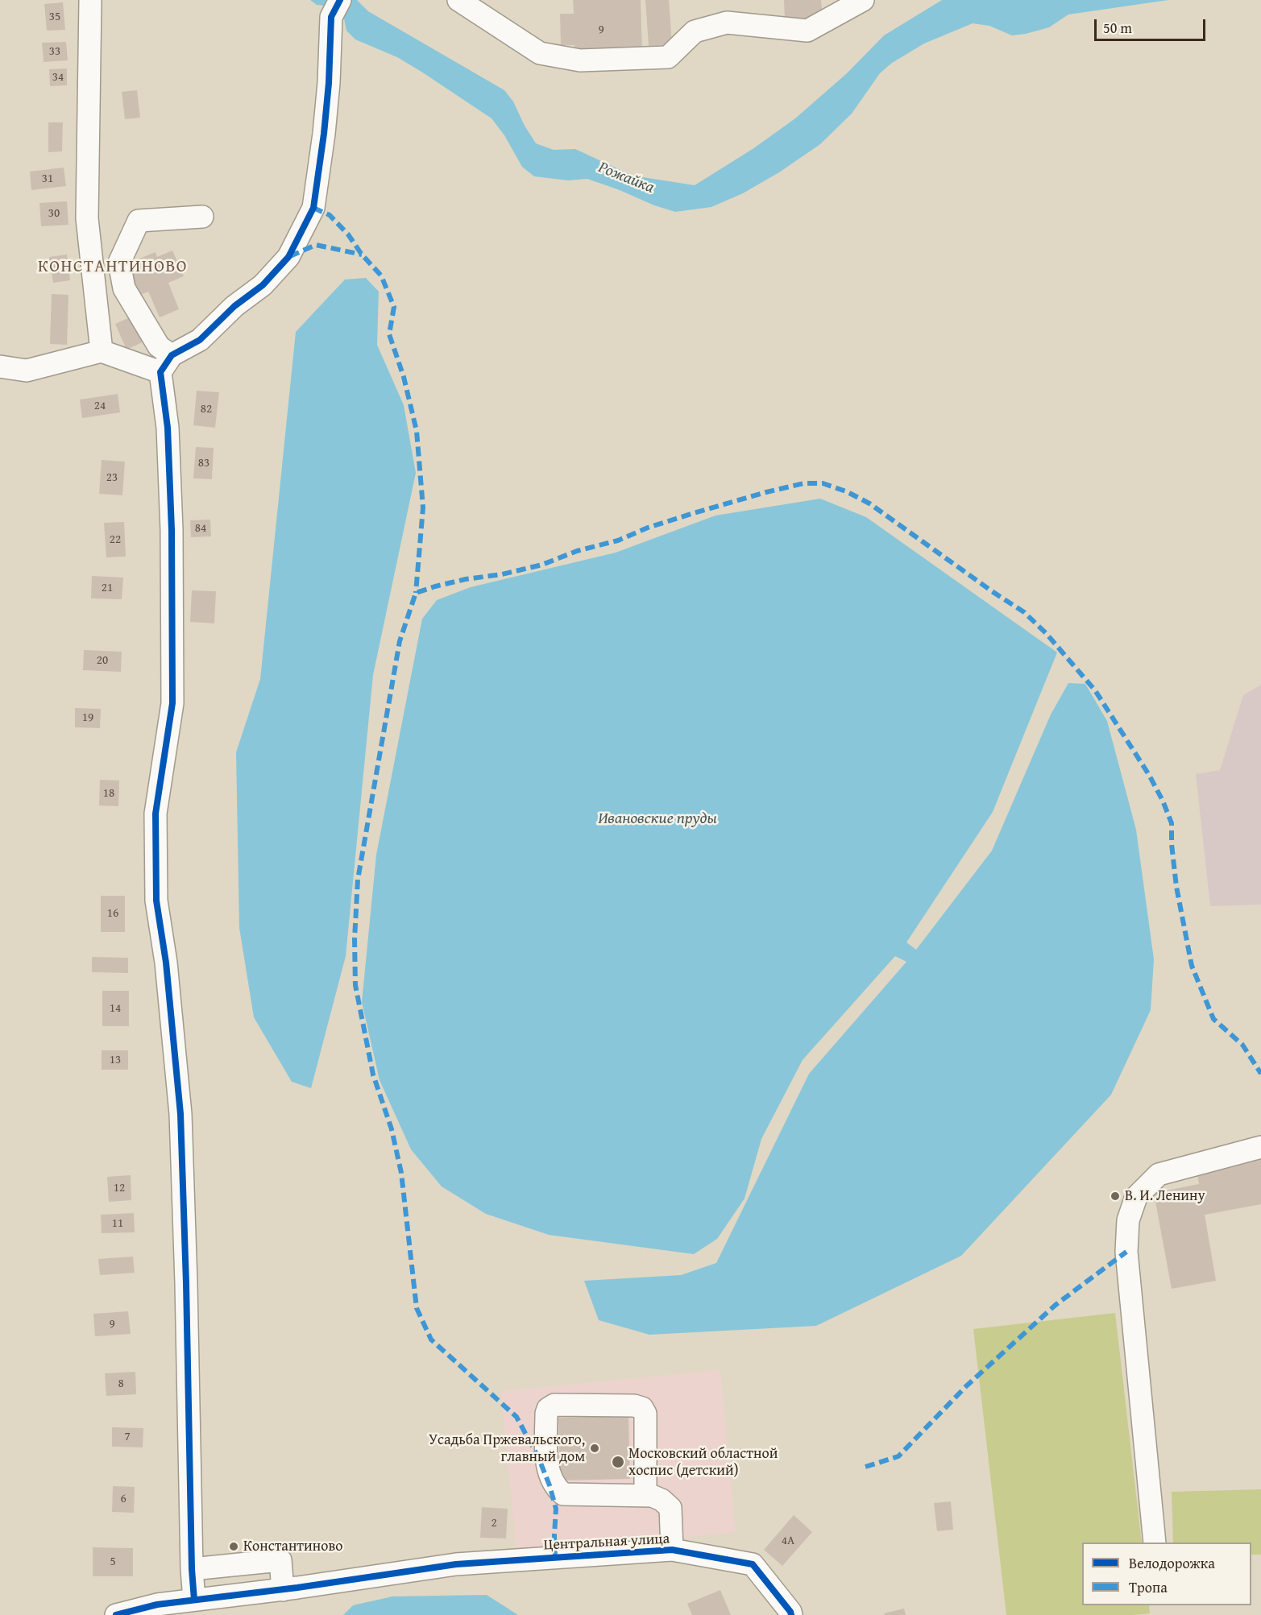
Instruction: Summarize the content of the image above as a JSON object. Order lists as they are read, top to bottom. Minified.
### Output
{"streets":{"street":["Центральная улица"]},"districts":["КОНСТАНТИНОВО"],"water":["Рожайка","Ивановские пруды"],"places":["В. И. Ленину","Усадьба Пржевальского, главный дом","Московский областной хоспис (детский)","Константиново"],"house_numbers":["35","9","33","34","31","30","24","82","83","23","84","22","21","20","19","18","16","14","13","12","11","9","8","7","6","2","4А","5"],"legend":["Велодорожка","Тропа"],"scale_bar":"50 m"}
